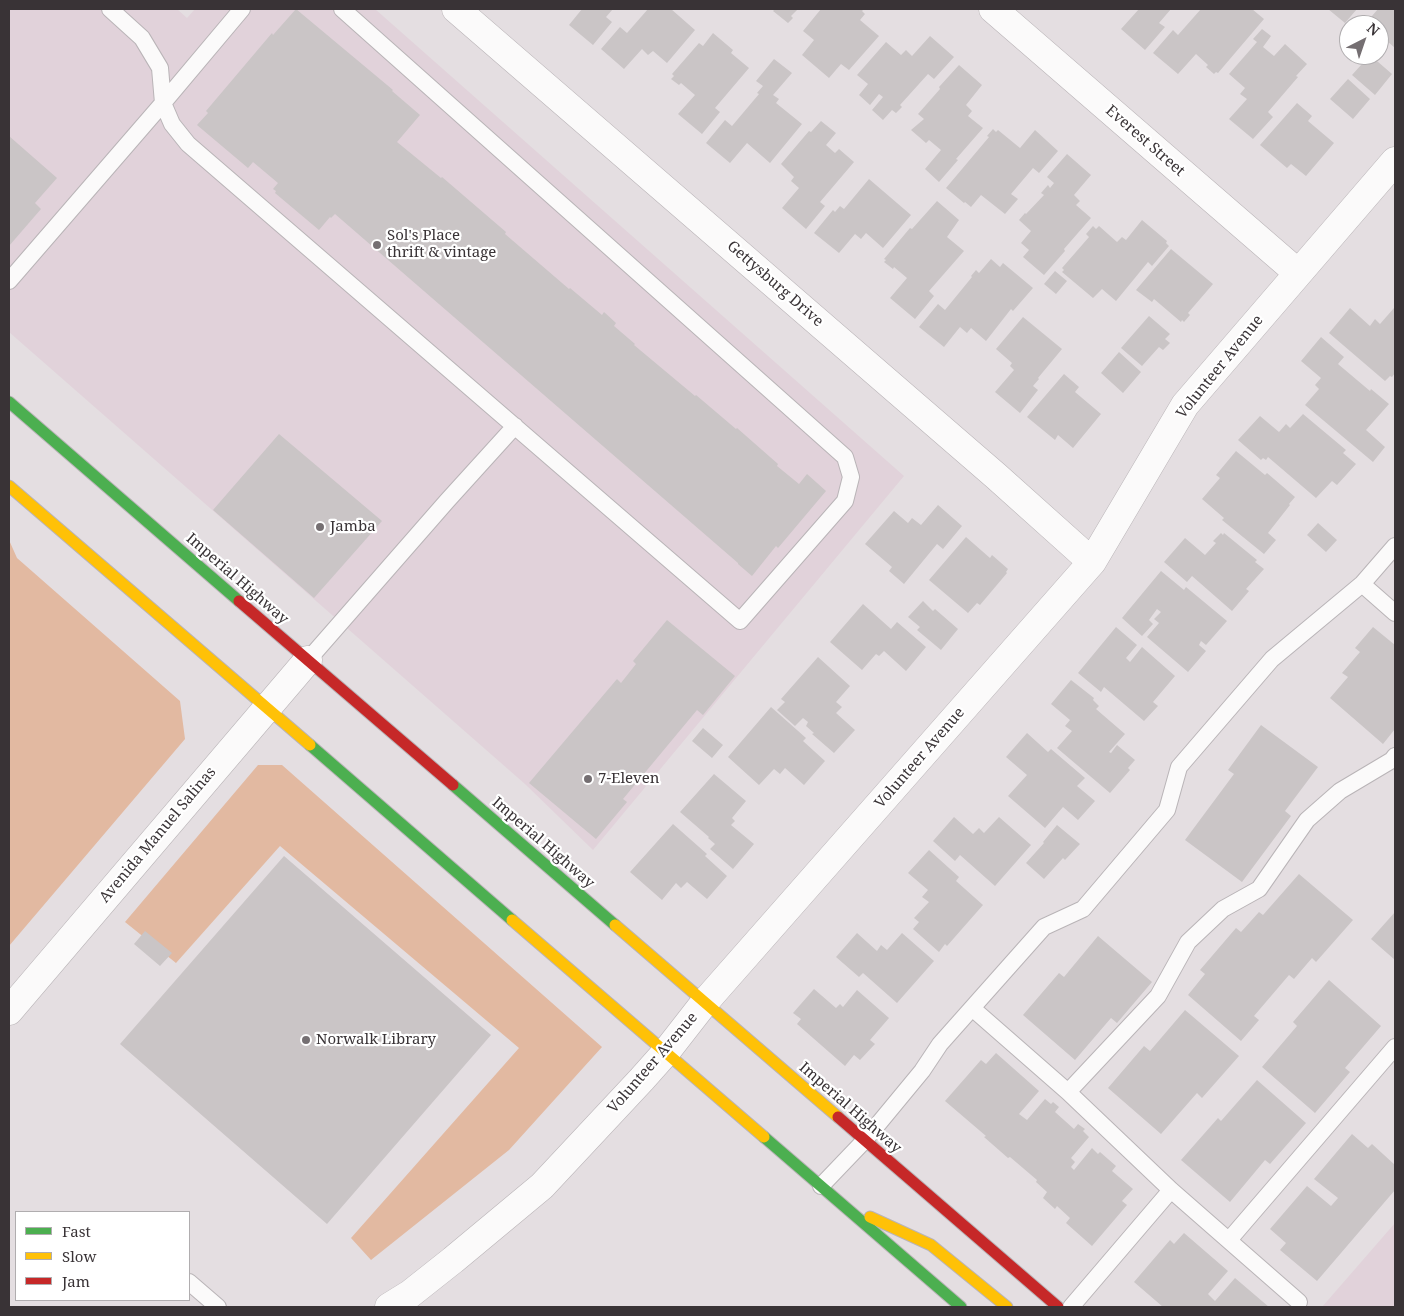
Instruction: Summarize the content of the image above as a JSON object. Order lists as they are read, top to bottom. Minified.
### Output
{"streets":{"main road":["Imperial Highway"],"street":["Everest Street","Gettysburg Drive","Volunteer Avenue","Avenida Manuel Salinas"]},"crossings":[["Everest Street","Volunteer Avenue"],["Gettysburg Drive","Volunteer Avenue"],["Volunteer Avenue","Imperial Highway"],["Imperial Highway","Avenida Manuel Salinas"]],"places":["Sol's Place thrift & vintage","Jamba","7-Eleven","Norwalk Library"],"legend":["Fast","Slow","Jam"],"north":"top right"}
